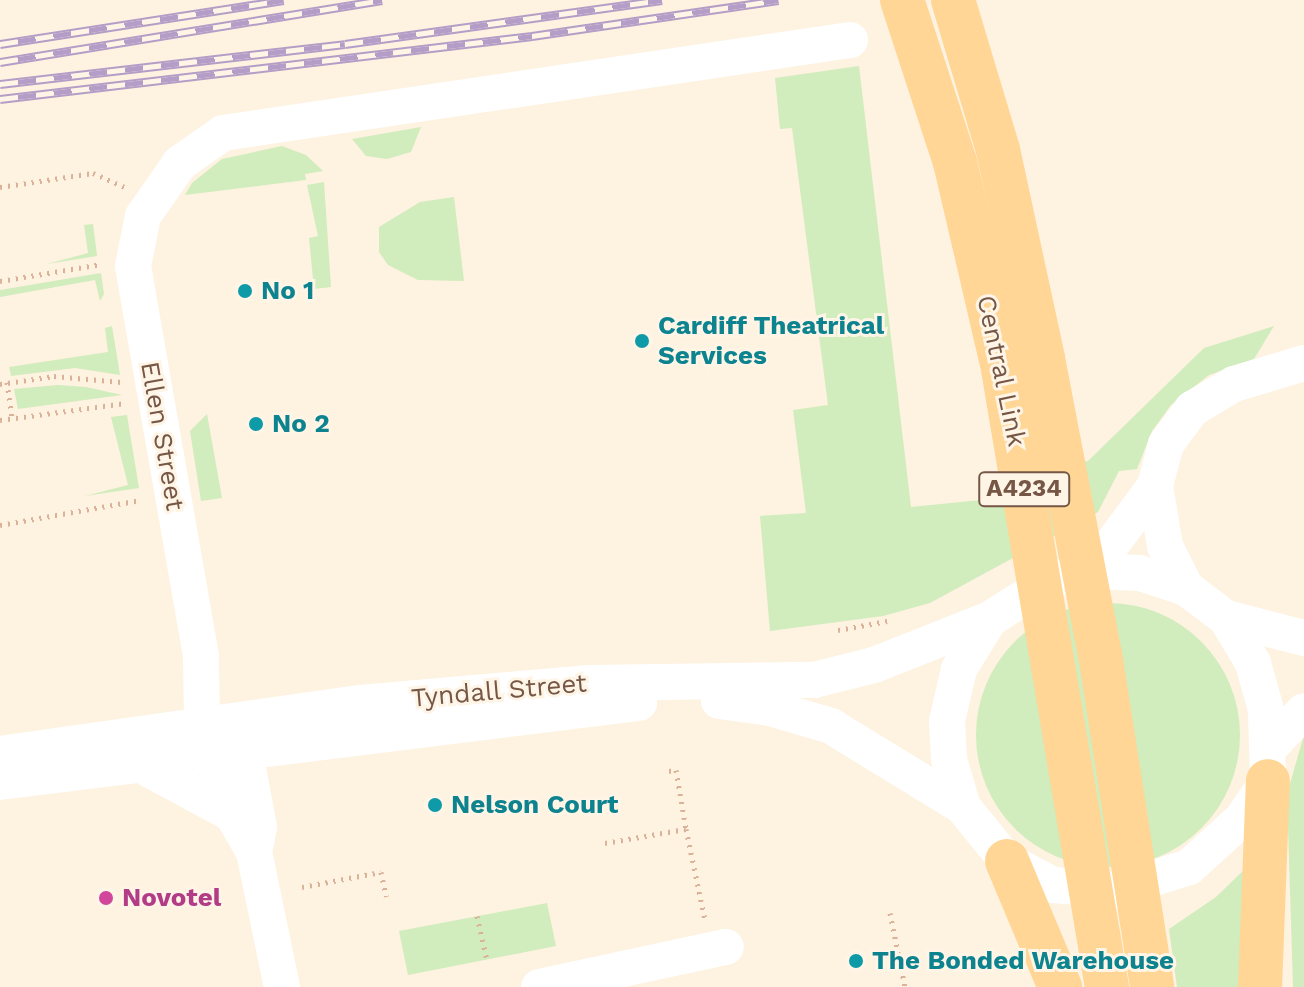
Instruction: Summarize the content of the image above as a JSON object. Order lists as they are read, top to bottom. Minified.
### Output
{"streets":{"main road":["Central Link","A4234"],"street":["Ellen Street","Tyndall Street"]},"crossings":[["Ellen Street","Tyndall Street"]],"places":["No 1","Cardiff Theatrical Services","No 2","Nelson Court","Novotel","The Bonded Warehouse"]}
